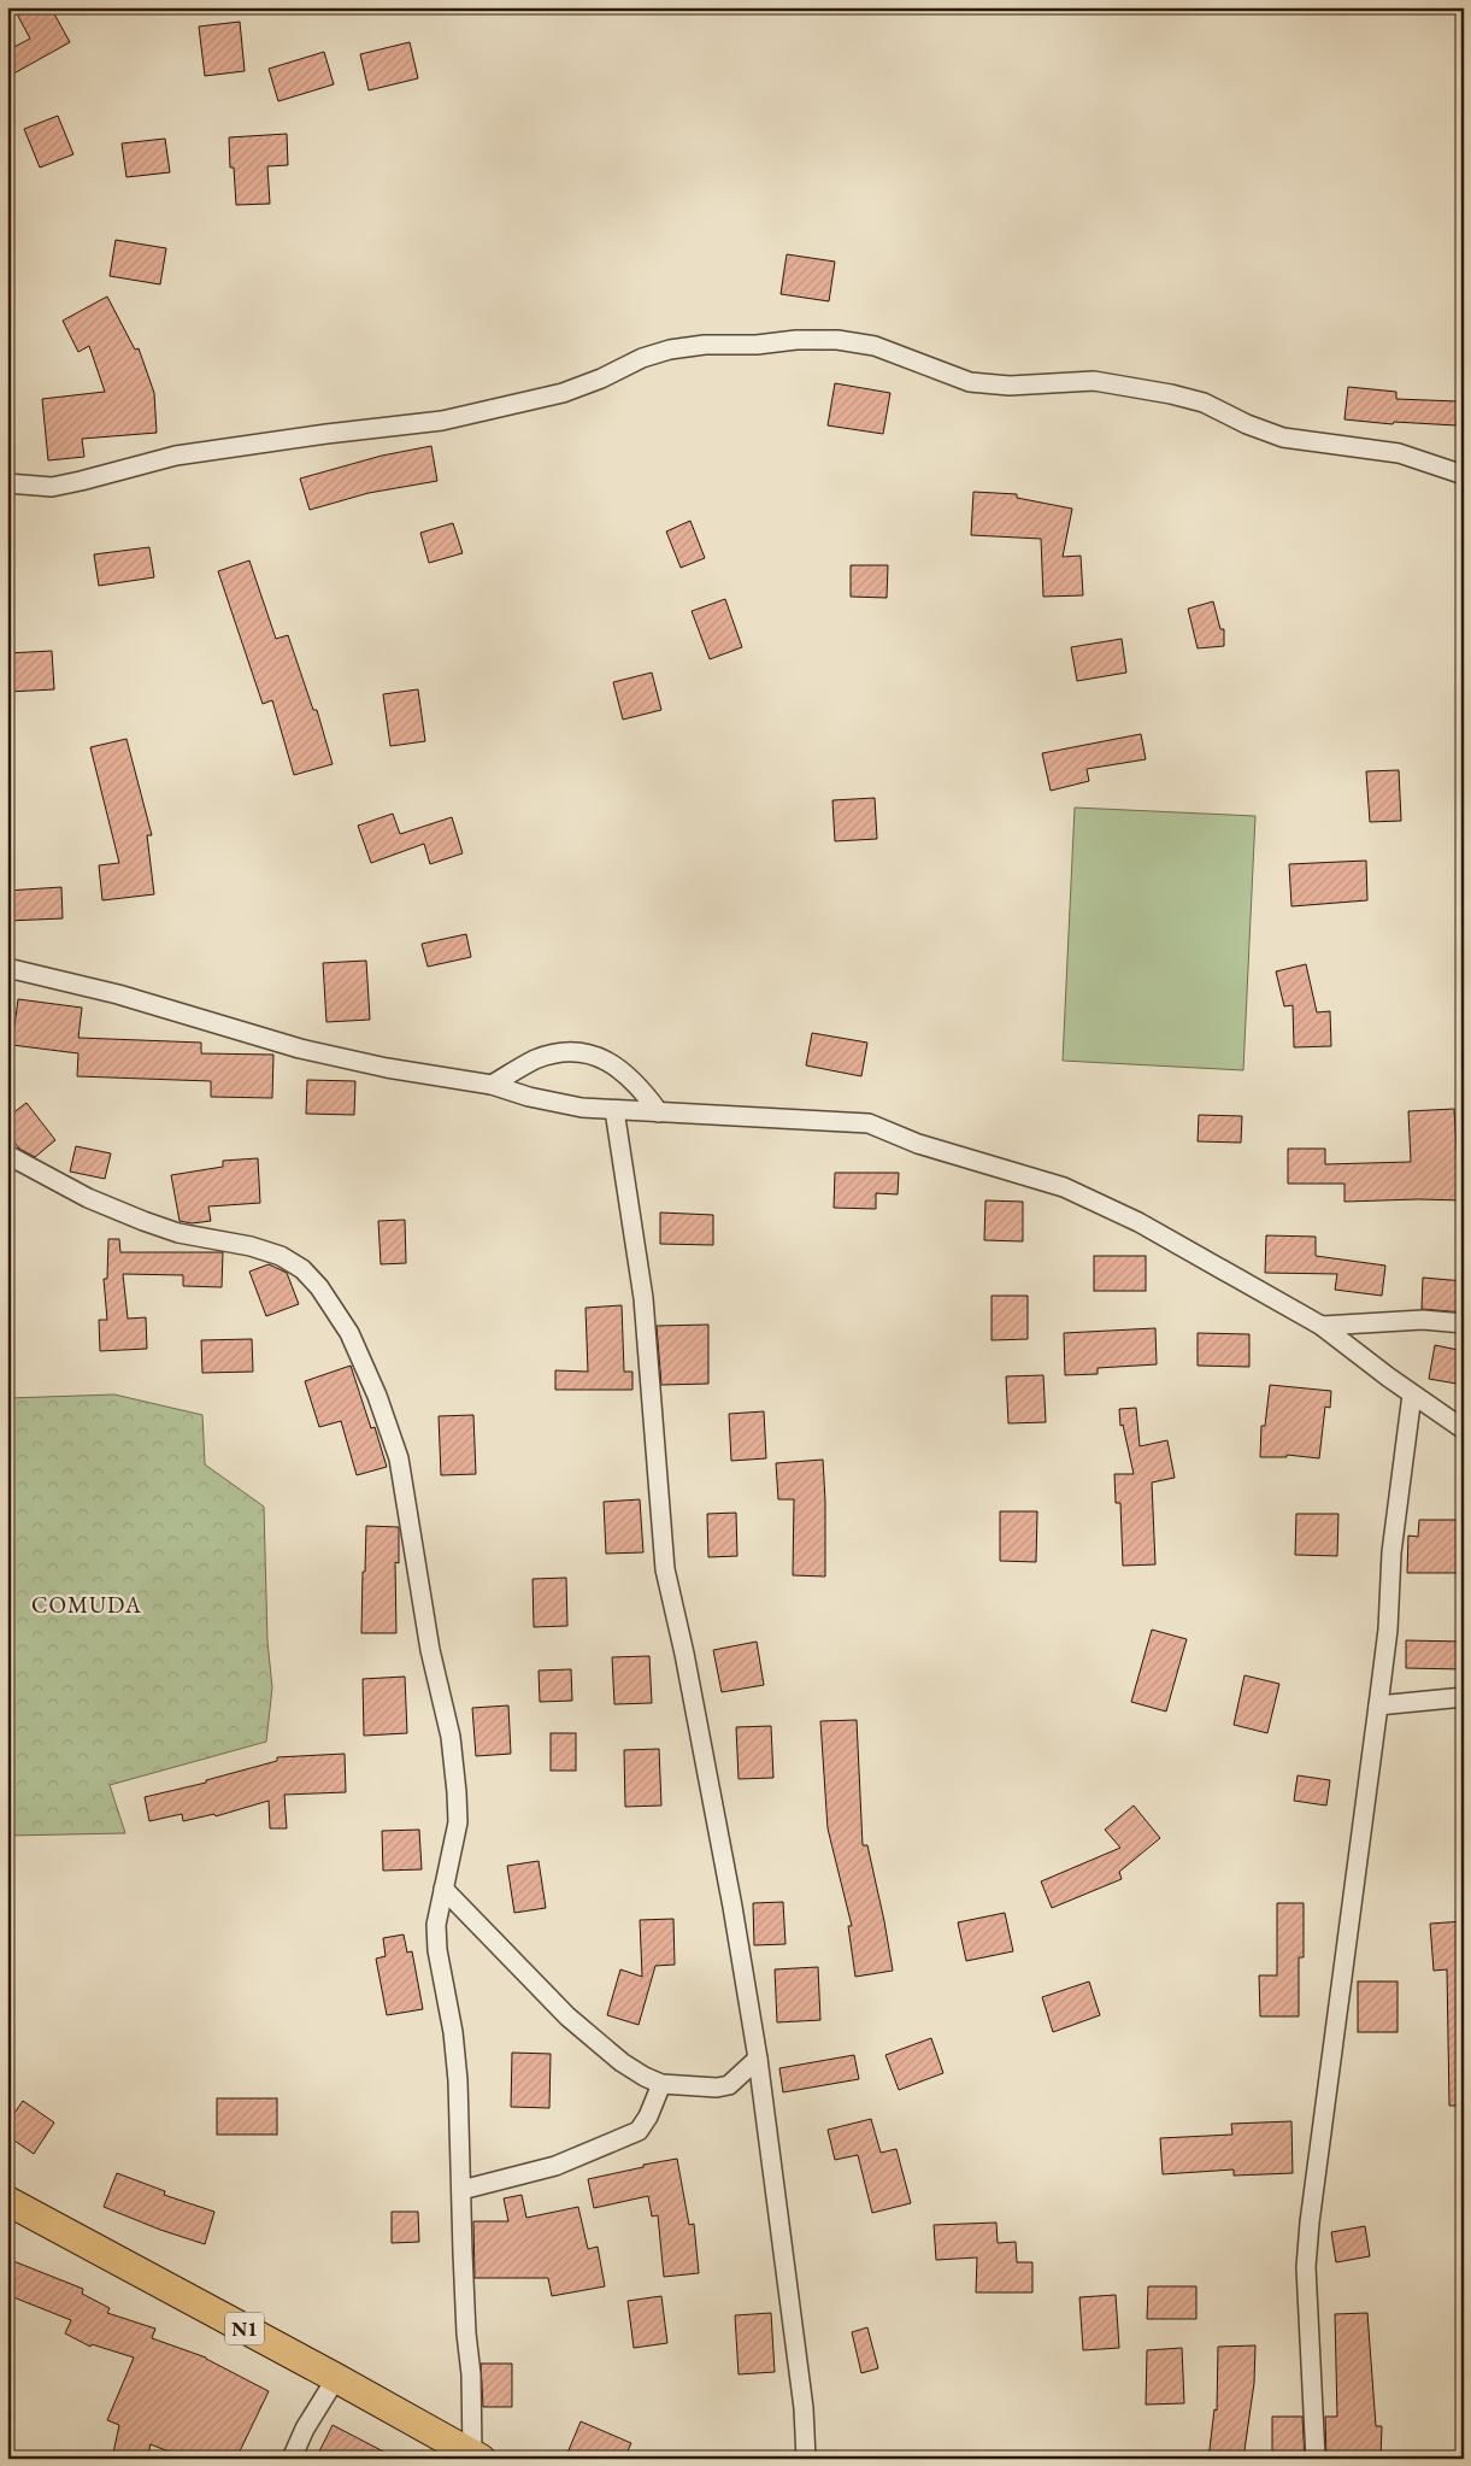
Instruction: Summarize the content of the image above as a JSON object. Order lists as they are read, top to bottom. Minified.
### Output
{"streets":{"main road":["N1"]},"districts":["COMUDA"]}
